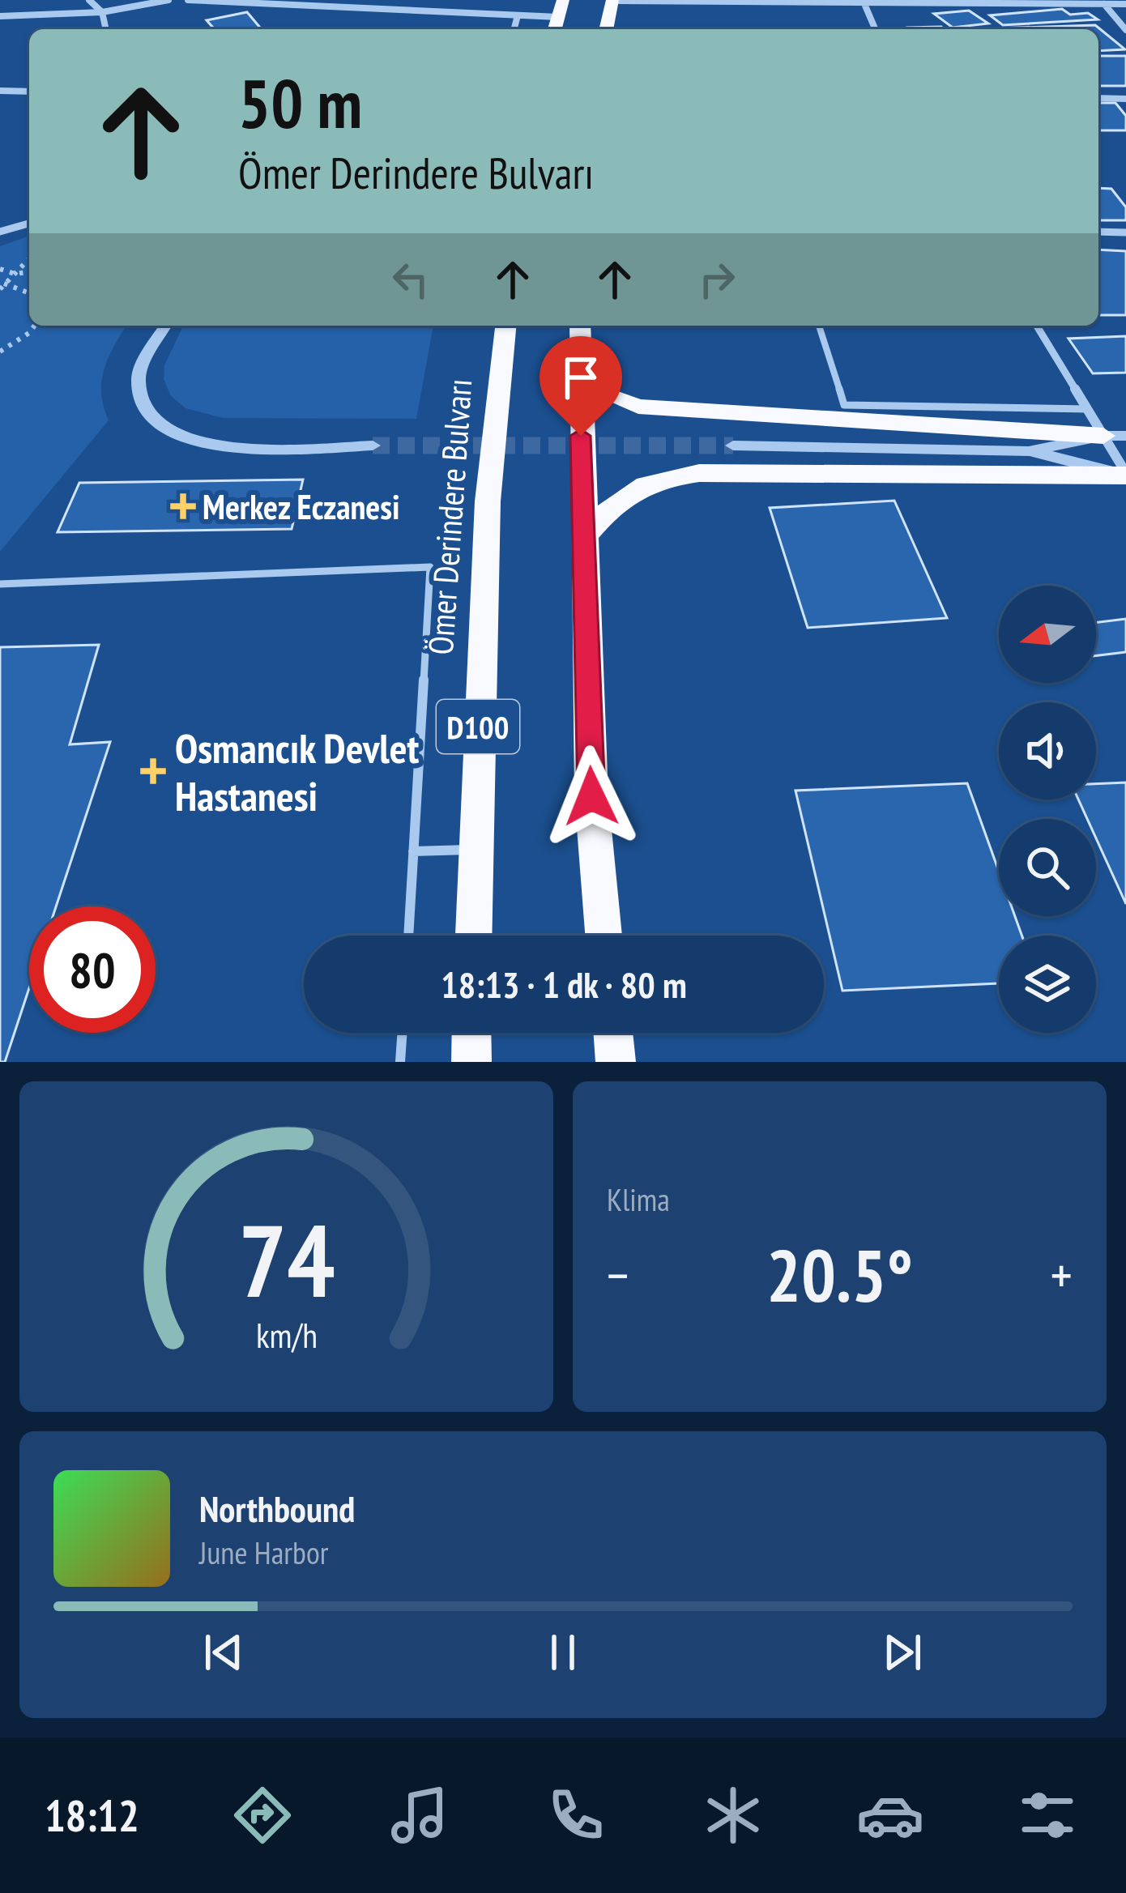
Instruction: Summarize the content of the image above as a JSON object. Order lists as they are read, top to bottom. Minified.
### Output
{"streets":{"highway":["Ömer Derindere Bulvarı","D100"]},"places":{"health":["Merkez Eczanesi","Osmancık Devlet Hastanesi"]},"north":"left","page":{"turn":["50 m","Ömer Derindere Bulvarı"],"limit":"80","trip":"18:13 · 1 dk · 80 m","tile":"Klima","heat":["−","20.5°","+"],"song":["Northbound","June Harbor"],"tabs":"18:12","gauge":["74","km/h"]}}
